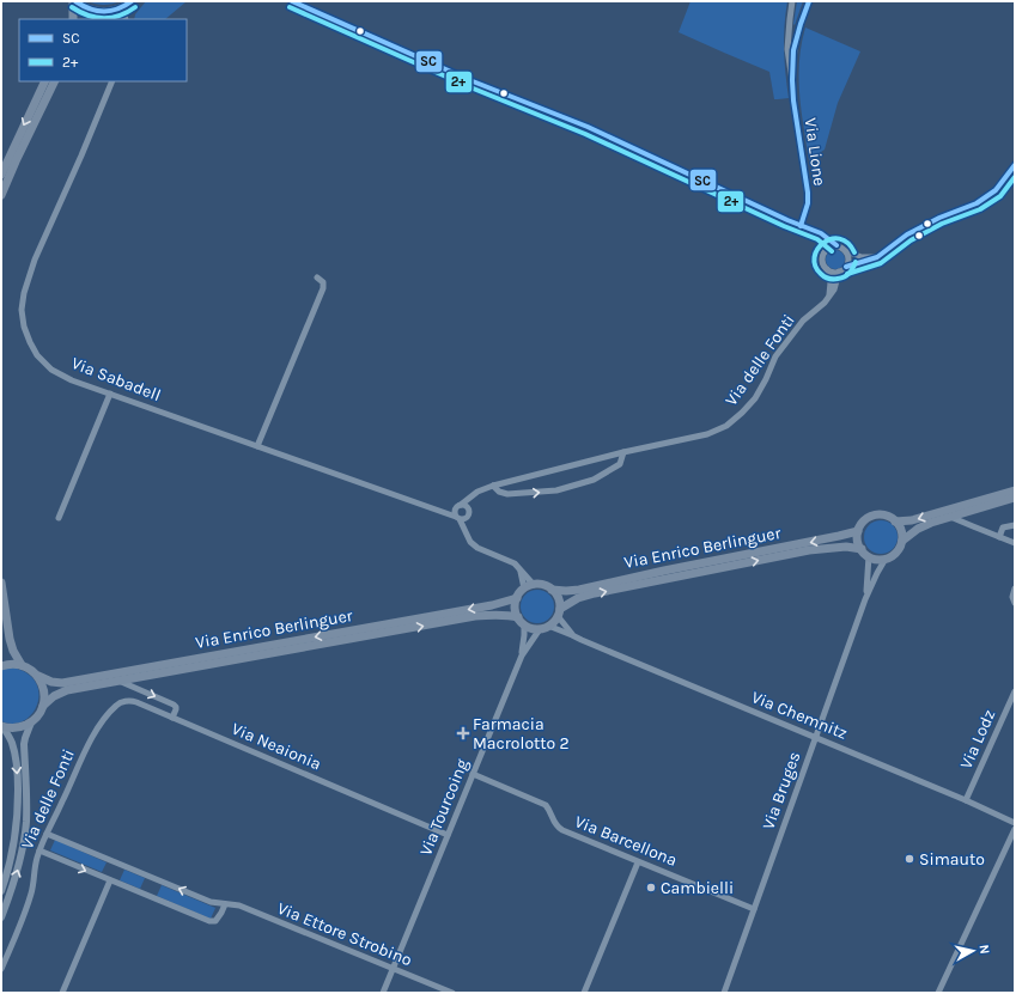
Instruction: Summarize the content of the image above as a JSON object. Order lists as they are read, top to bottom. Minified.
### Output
{"streets":{"main road":["Via Enrico Berlinguer"],"street":["Via Lione","Via delle Fonti","Via Sabadell","Via Chemnitz","Via Lodz","Via Neaionia","Via Bruges","Via Tourcoing","Via Barcellona","Via Ettore Strobino"]},"crossings":[["Via delle Fonti","Via Sabadell"],["Via delle Fonti","Via Neaionia"],["Via delle Fonti","Via Ettore Strobino"],["Via Enrico Berlinguer","Via Chemnitz"],["Via Enrico Berlinguer","Via Bruges"],["Via Enrico Berlinguer","Via Tourcoing"],["Via Chemnitz","Via Lodz"],["Via Chemnitz","Via Bruges"],["Via Chemnitz","Via Tourcoing"],["Via Neaionia","Via Tourcoing"],["Via Bruges","Via Barcellona"],["Via Tourcoing","Via Barcellona"],["Via Tourcoing","Via Ettore Strobino"]],"places":{"health":["Farmacia Macrolotto 2"],"other":["Simauto","Cambielli"]},"lines":["transit line SC","transit line 2+"],"legend":["SC","2+"],"north":"right"}
